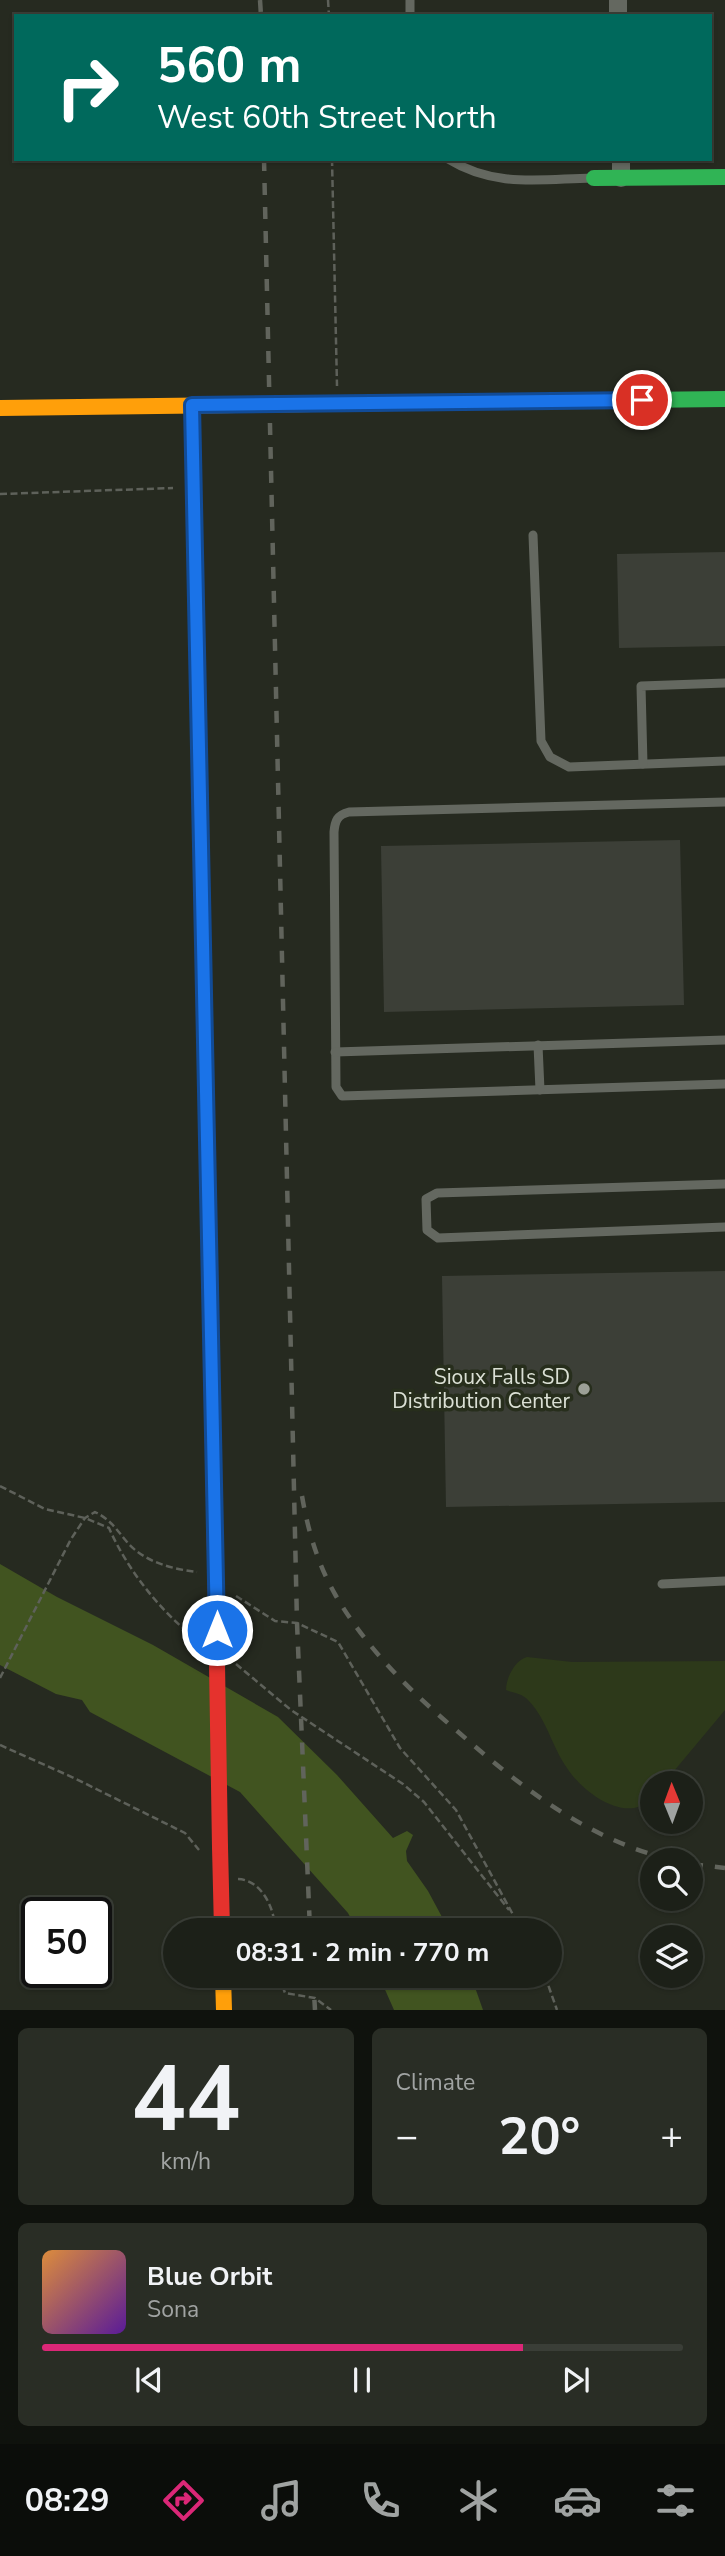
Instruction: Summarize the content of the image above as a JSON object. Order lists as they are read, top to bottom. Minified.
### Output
{"places":["Sioux Falls SD Distribution Center"],"north":"top","page":{"turn":["560 m","West 60th Street North"],"limit":"50","trip":"08:31 · 2 min · 770 m","tile":[["44","km/h"],"Climate"],"heat":["−","20°","+"],"song":["Blue Orbit","Sona"],"tabs":"08:29"}}
